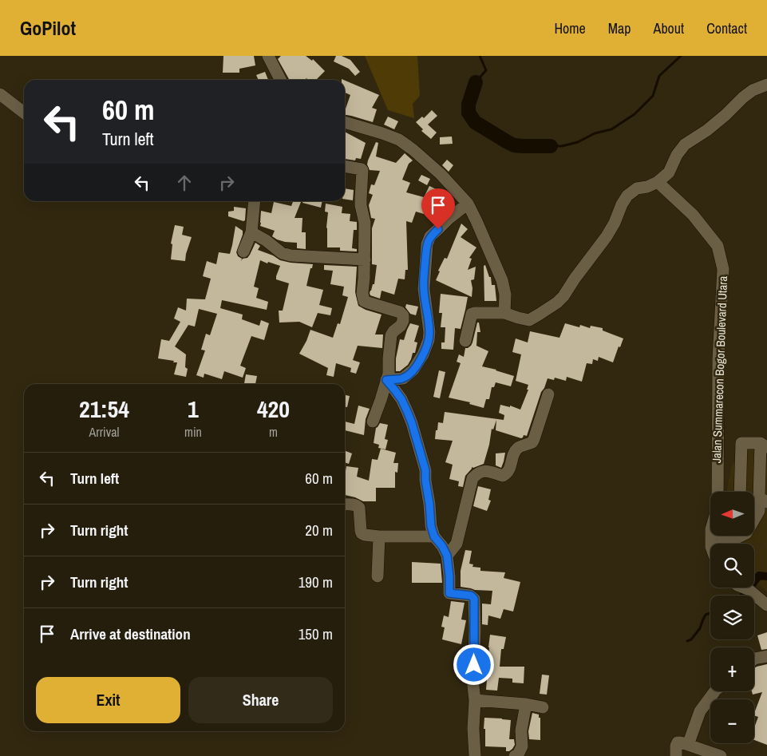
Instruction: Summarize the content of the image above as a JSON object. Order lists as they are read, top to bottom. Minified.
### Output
{"streets":{"street":["Jalan Summarecon Bogor Boulevard Utara"]},"north":"left","page":{"header":"GoPilot","nav":["Home","Map","About","Contact"],"turn":["60 m","Turn left"],"eta":["21:54","Arrival","1","min","420","m"],"list":[{"name":"Turn left","value":"60 m"},{"name":"Turn right","value":"20 m"},{"name":"Turn right","value":"190 m"},{"name":"Arrive at destination","value":"150 m"}],"map_buttons":["+","−"],"buttons":["Exit","Share"]}}
